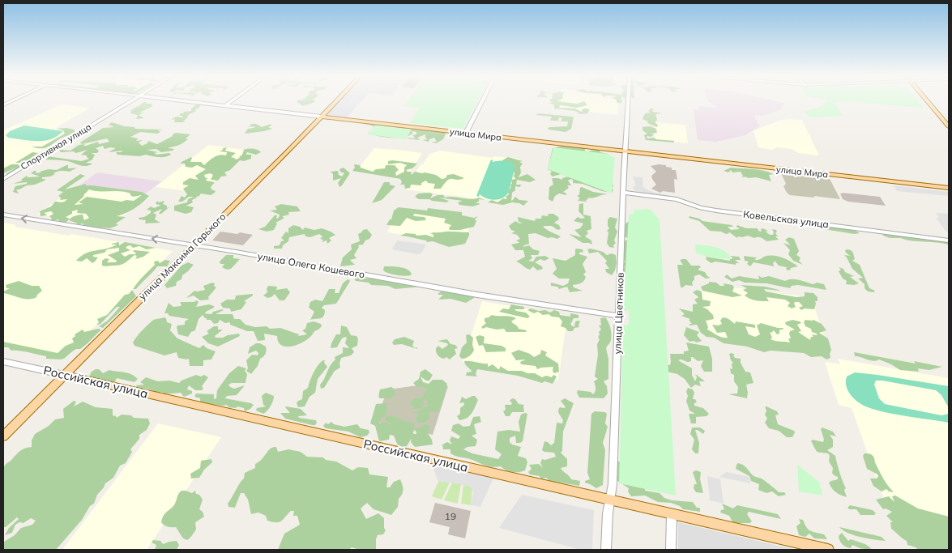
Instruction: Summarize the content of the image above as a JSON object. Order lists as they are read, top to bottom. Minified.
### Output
{"streets":{"main road":["улица Мира","улица Максима Горького","Российская улица"],"street":["Спортивная улица","Ковельская улица","улица Олега Кошевого","улица Цветников"]},"crossings":[["улица Мира","улица Максима Горького"],["улица Мира","улица Цветников"],["Ковельская улица","улица Цветников"],["улица Максима Горького","улица Олега Кошевого"],["улица Максима Горького","Российская улица"],["улица Олега Кошевого","улица Цветников"],["улица Цветников","Российская улица"]],"house_numbers":["19"]}
